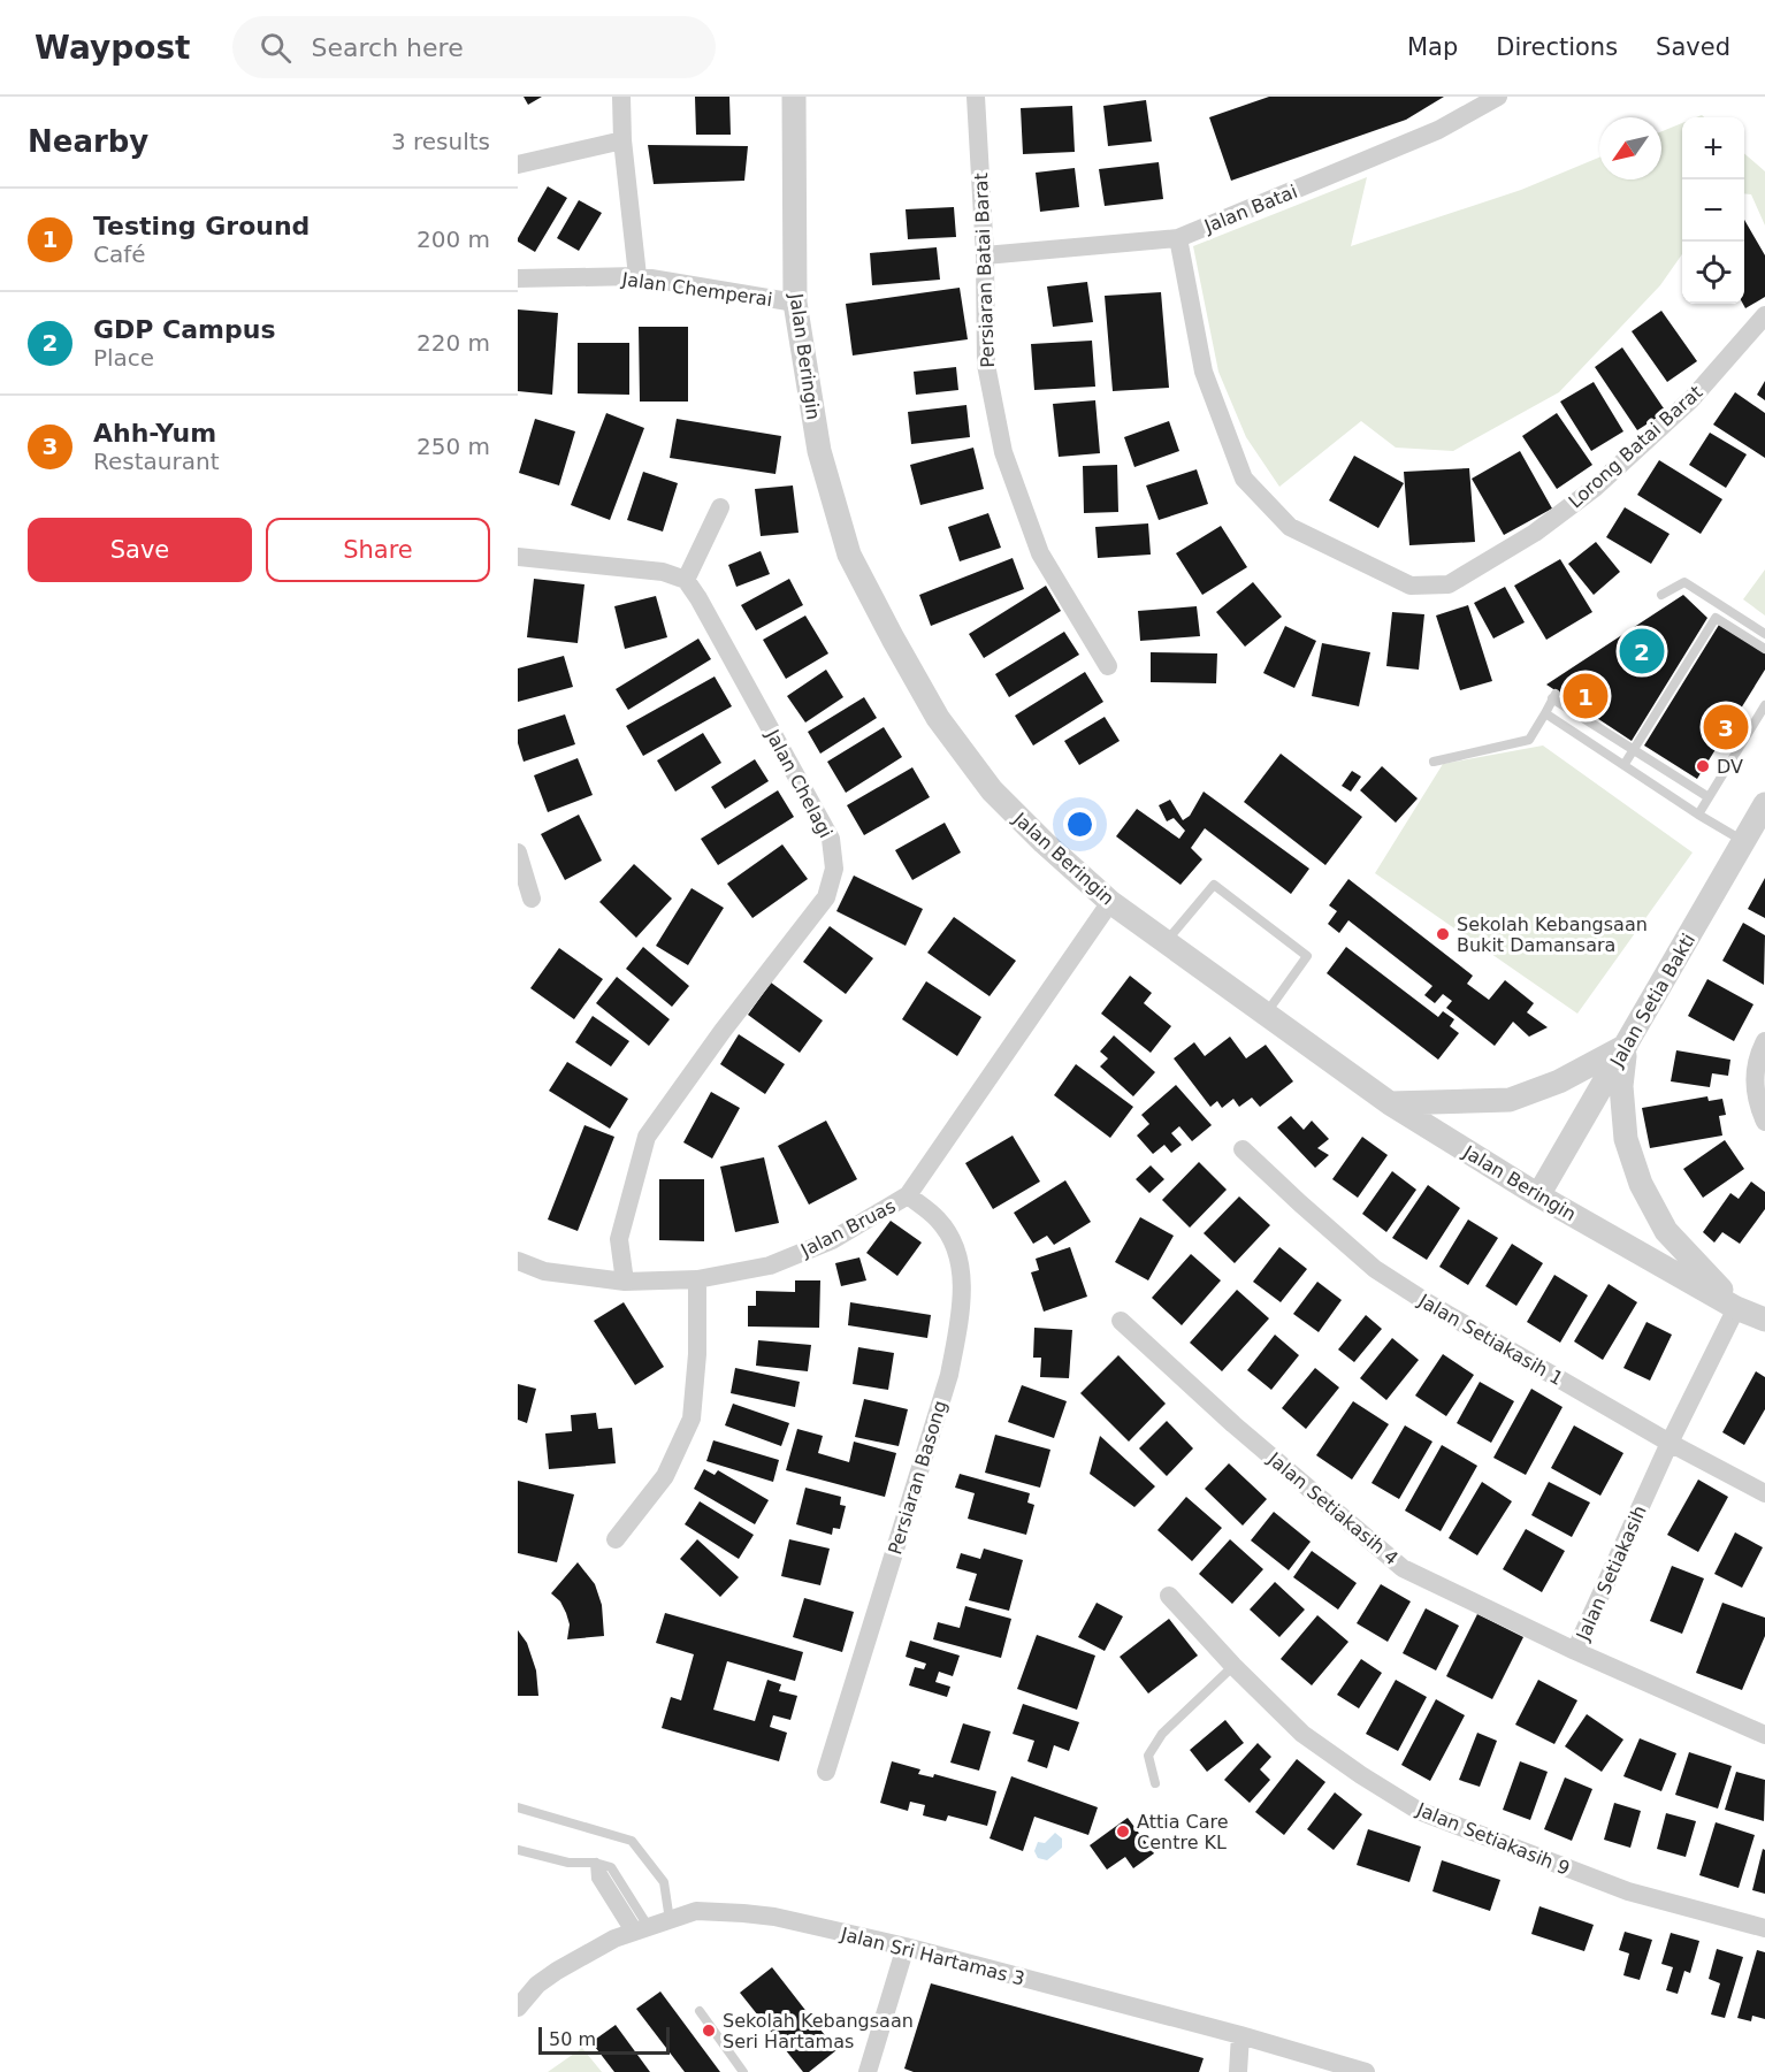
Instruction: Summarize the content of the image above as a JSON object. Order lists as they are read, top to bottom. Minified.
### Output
{"streets":{"street":["Jalan Batai","Persiaran Batai Barat","Jalan Chemperai","Jalan Beringin","Lorong Batai Barat","Jalan Chelagi","Jalan Setia Bakti","Jalan Bruas","Jalan Setiakasih 1","Persiaran Basong","Jalan Setiakasih 4","Jalan Setiakasih","Jalan Setiakasih 9","Jalan Sri Hartamas 3"]},"crossings":[["Jalan Batai","Persiaran Batai Barat"],["Jalan Batai","Lorong Batai Barat"],["Jalan Chemperai","Jalan Beringin"],["Jalan Beringin","Jalan Setia Bakti"],["Jalan Beringin","Jalan Bruas"],["Jalan Beringin","Jalan Setiakasih"],["Jalan Chelagi","Jalan Bruas"],["Jalan Bruas","Persiaran Basong"],["Jalan Setiakasih 1","Jalan Setiakasih"],["Jalan Setiakasih 4","Jalan Setiakasih"]],"places":["DV","Sekolah Kebangsaan Bukit Damansara","Attia Care Centre KL","Sekolah Kebangsaan Seri Hartamas"],"scale_bar":"50 m","north":"bottom left","page":{"header":"Waypost","search":"Search here","nav":["Map","Directions","Saved"],"heading":["Nearby","3 results"],"map_buttons":["+","−"],"list":[{"mark":"1","name":"Testing Ground","note":"Café","value":"200 m"},{"mark":"2","name":"GDP Campus","note":"Place","value":"220 m"},{"mark":"3","name":"Ahh-Yum","note":"Restaurant","value":"250 m"}],"buttons":["Save","Share"],"pins":["2","1","3"],"scale":"50 m"}}
